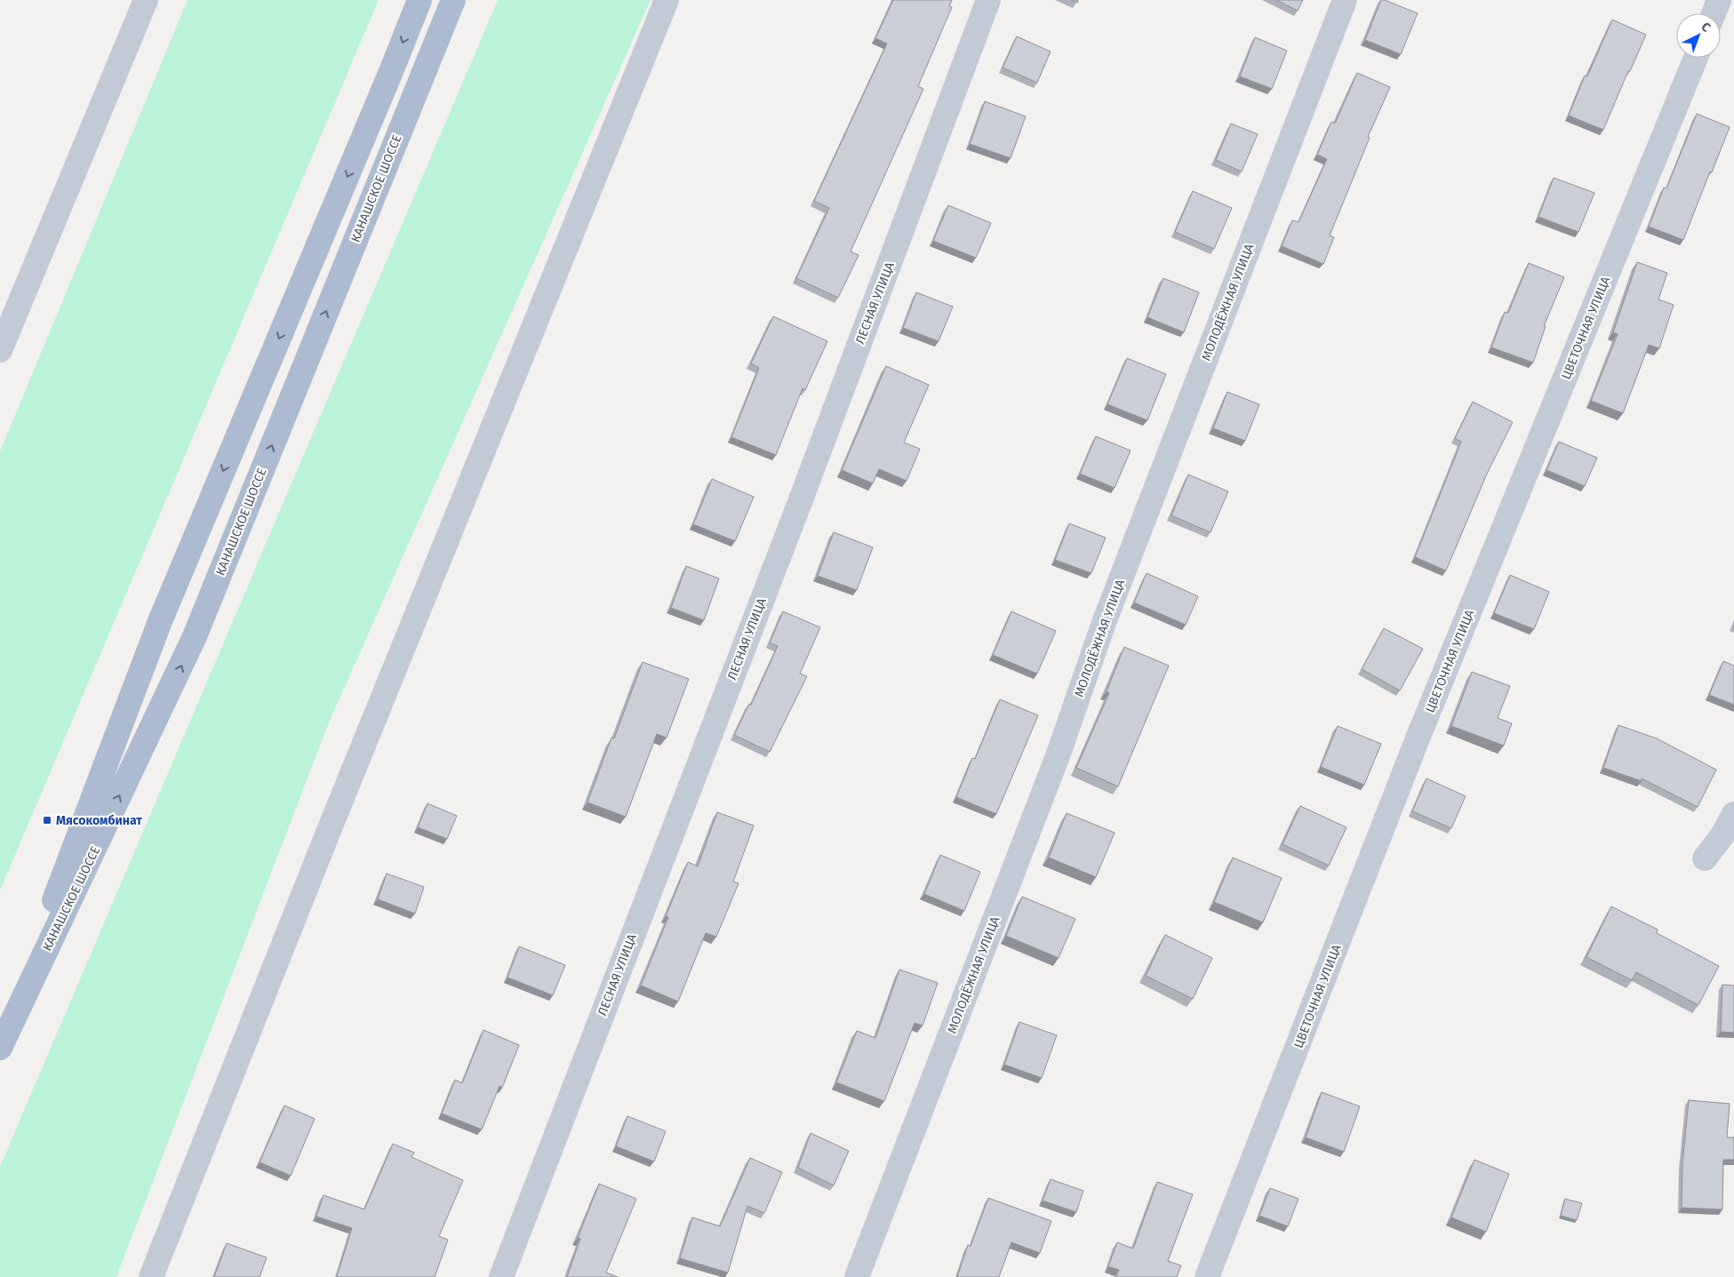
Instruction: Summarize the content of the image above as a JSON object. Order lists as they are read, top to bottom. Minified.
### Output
{"streets":{"main road":["КАНАШСКОЕ ШОССЕ"],"street":["МОЛОДЁЖНАЯ УЛИЦА","ЛЕСНАЯ УЛИЦА","ЦВЕТОЧНАЯ УЛИЦА"]},"places":{"transit":["Мясокомбинат"]},"north":"top right"}
